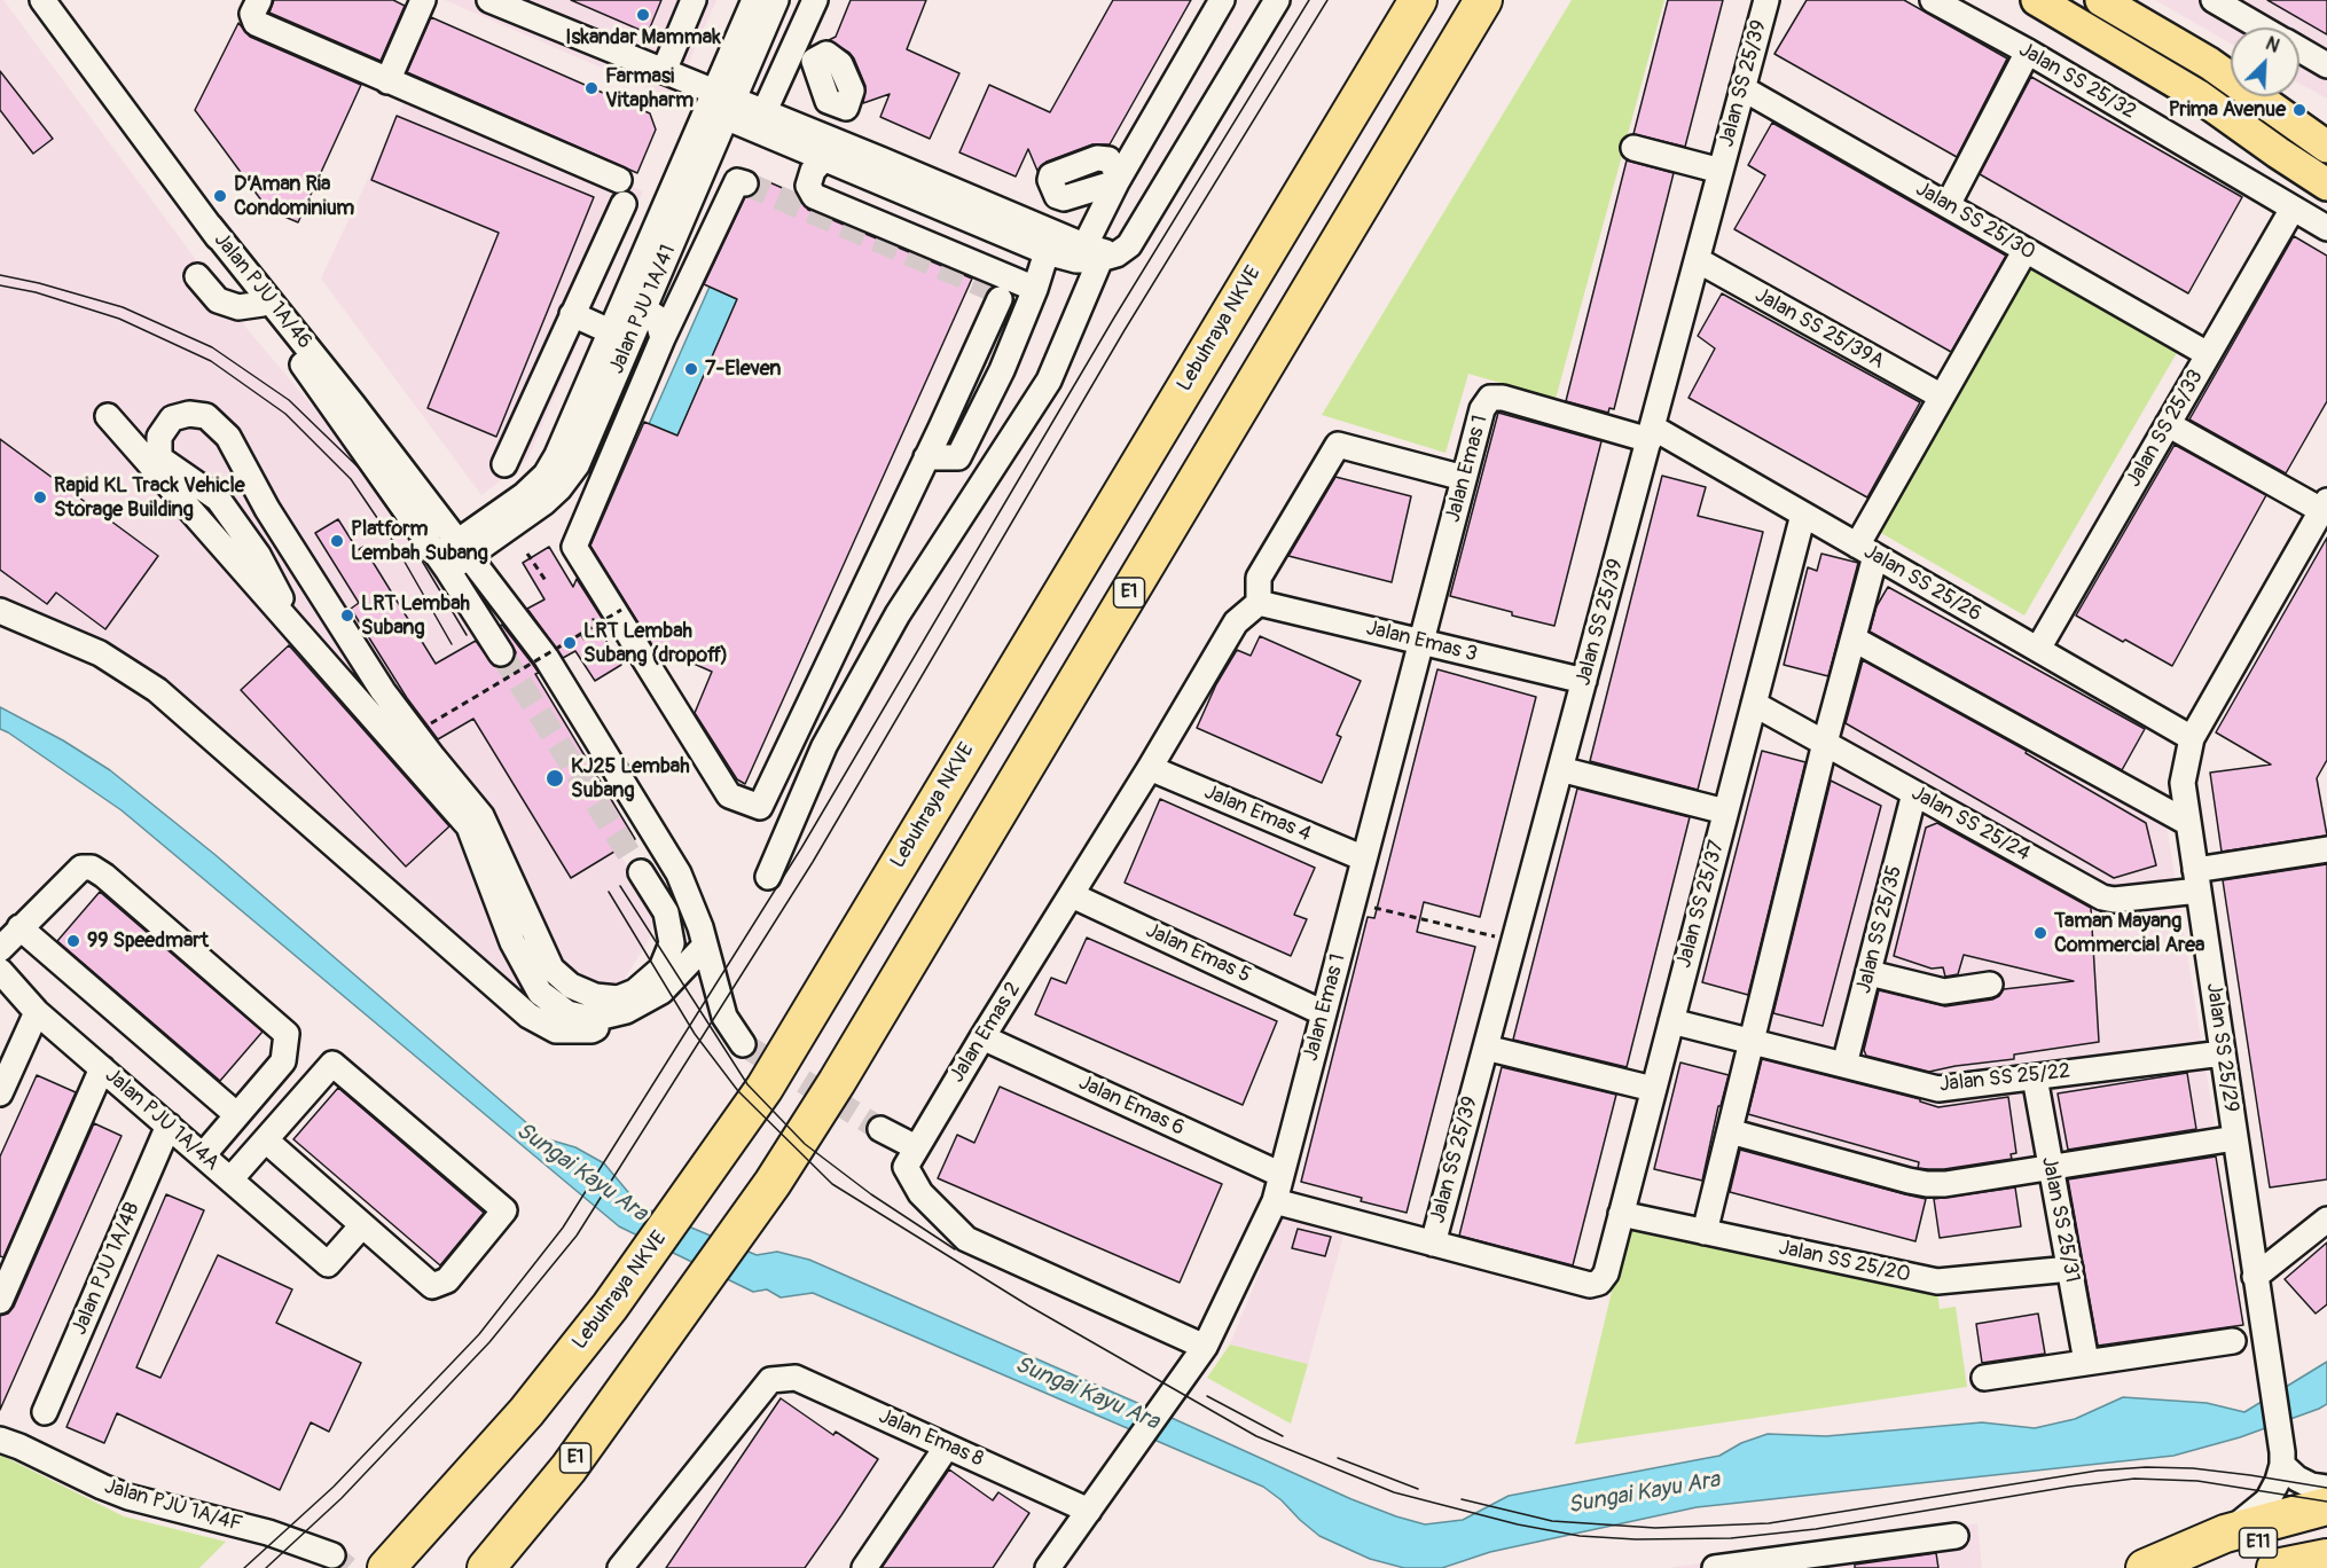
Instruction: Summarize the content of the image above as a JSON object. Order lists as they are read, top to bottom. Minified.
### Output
{"streets":{"highway":["Lebuhraya NKVE","E1","E11"],"street":["Jalan SS 25/32","Jalan SS 25/39","Jalan SS 25/30","Jalan PJU 1A/46","Jalan PJU 1A/41","Jalan SS 25/39A","Jalan SS 25/33","Jalan Emas 1","Jalan SS 25/26","Jalan Emas 3","Jalan Emas 4","Jalan SS 25/24","Jalan SS 25/37","Jalan SS 25/35","Jalan Emas 5","Jalan Emas 2","Jalan SS 25/29","Jalan SS 25/22","Jalan Emas 6","Jalan PJU 1A/4A","Jalan SS 25/31","Jalan SS 25/20","Jalan PJU 1A/4B","Jalan Emas 8","Jalan PJU 1A/4F"]},"crossings":[["Jalan SS 25/32","Jalan SS 25/33"],["Jalan SS 25/39","Jalan SS 25/30"],["Jalan SS 25/39","Jalan SS 25/39A"],["Jalan SS 25/39","Jalan SS 25/26"],["Jalan SS 25/39","Jalan Emas 3"],["Jalan SS 25/39","Jalan SS 25/37"],["Jalan SS 25/30","Jalan SS 25/33"],["Jalan PJU 1A/46","Jalan PJU 1A/41"],["Jalan SS 25/33","Jalan SS 25/26"],["Jalan Emas 1","Jalan SS 25/26"],["Jalan Emas 1","Jalan Emas 3"],["Jalan Emas 1","Jalan Emas 4"],["Jalan Emas 1","Jalan Emas 5"],["Jalan Emas 1","Jalan Emas 2"],["Jalan Emas 1","Jalan Emas 6"],["Jalan Emas 1","Jalan Emas 8"],["Jalan SS 25/26","Jalan SS 25/37"],["Jalan SS 25/26","Jalan SS 25/29"],["Jalan Emas 3","Jalan Emas 2"],["Jalan Emas 4","Jalan Emas 2"],["Jalan SS 25/24","Jalan SS 25/37"],["Jalan SS 25/24","Jalan SS 25/35"],["Jalan SS 25/24","Jalan SS 25/29"],["Jalan SS 25/37","Jalan SS 25/22"],["Jalan SS 25/37","Jalan SS 25/20"],["Jalan SS 25/35","Jalan SS 25/22"],["Jalan Emas 5","Jalan Emas 2"],["Jalan Emas 2","Jalan Emas 6"],["Jalan SS 25/29","Jalan SS 25/22"],["Jalan SS 25/22","Jalan SS 25/31"],["Jalan PJU 1A/4A","Jalan PJU 1A/4B"],["Jalan SS 25/31","Jalan SS 25/20"]],"water":["Sungai Kayu Ara"],"places":["Iskandar Mammak","Farmasi Vitapharm","Prima Avenue","D’Aman Ria Condominium","7-Eleven","Rapid KL Track Vehicle Storage Building","Platform Lembah Subang","LRT Lembah Subang","LRT Lembah Subang (dropoff)","KJ25 Lembah Subang","Taman Mayang Commercial Area","99 Speedmart"],"north":"top right"}
